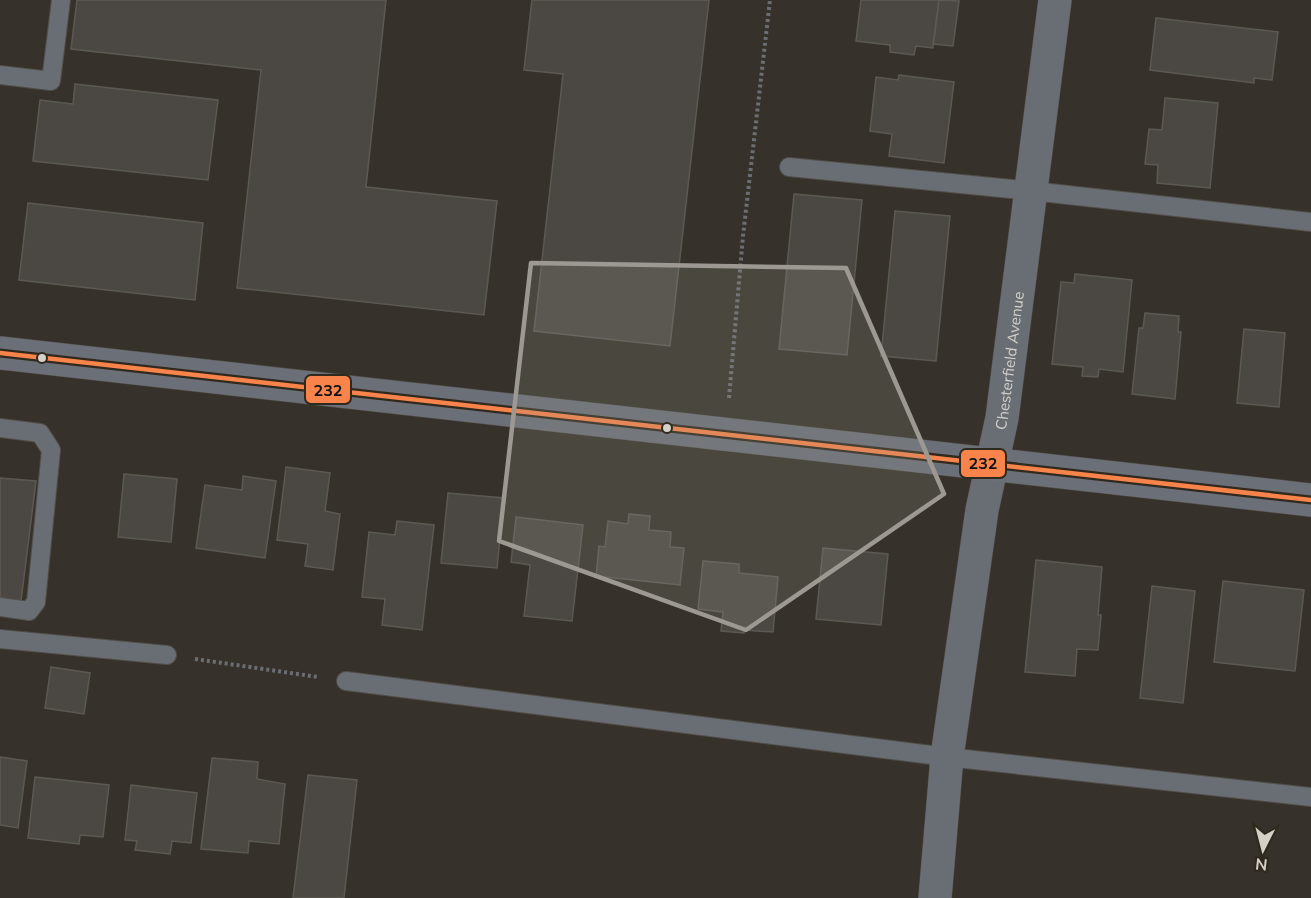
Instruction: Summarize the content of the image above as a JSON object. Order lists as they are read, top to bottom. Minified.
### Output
{"streets":{"street":["Chesterfield Avenue"]},"lines":["transit line 232"],"north":"bottom"}
